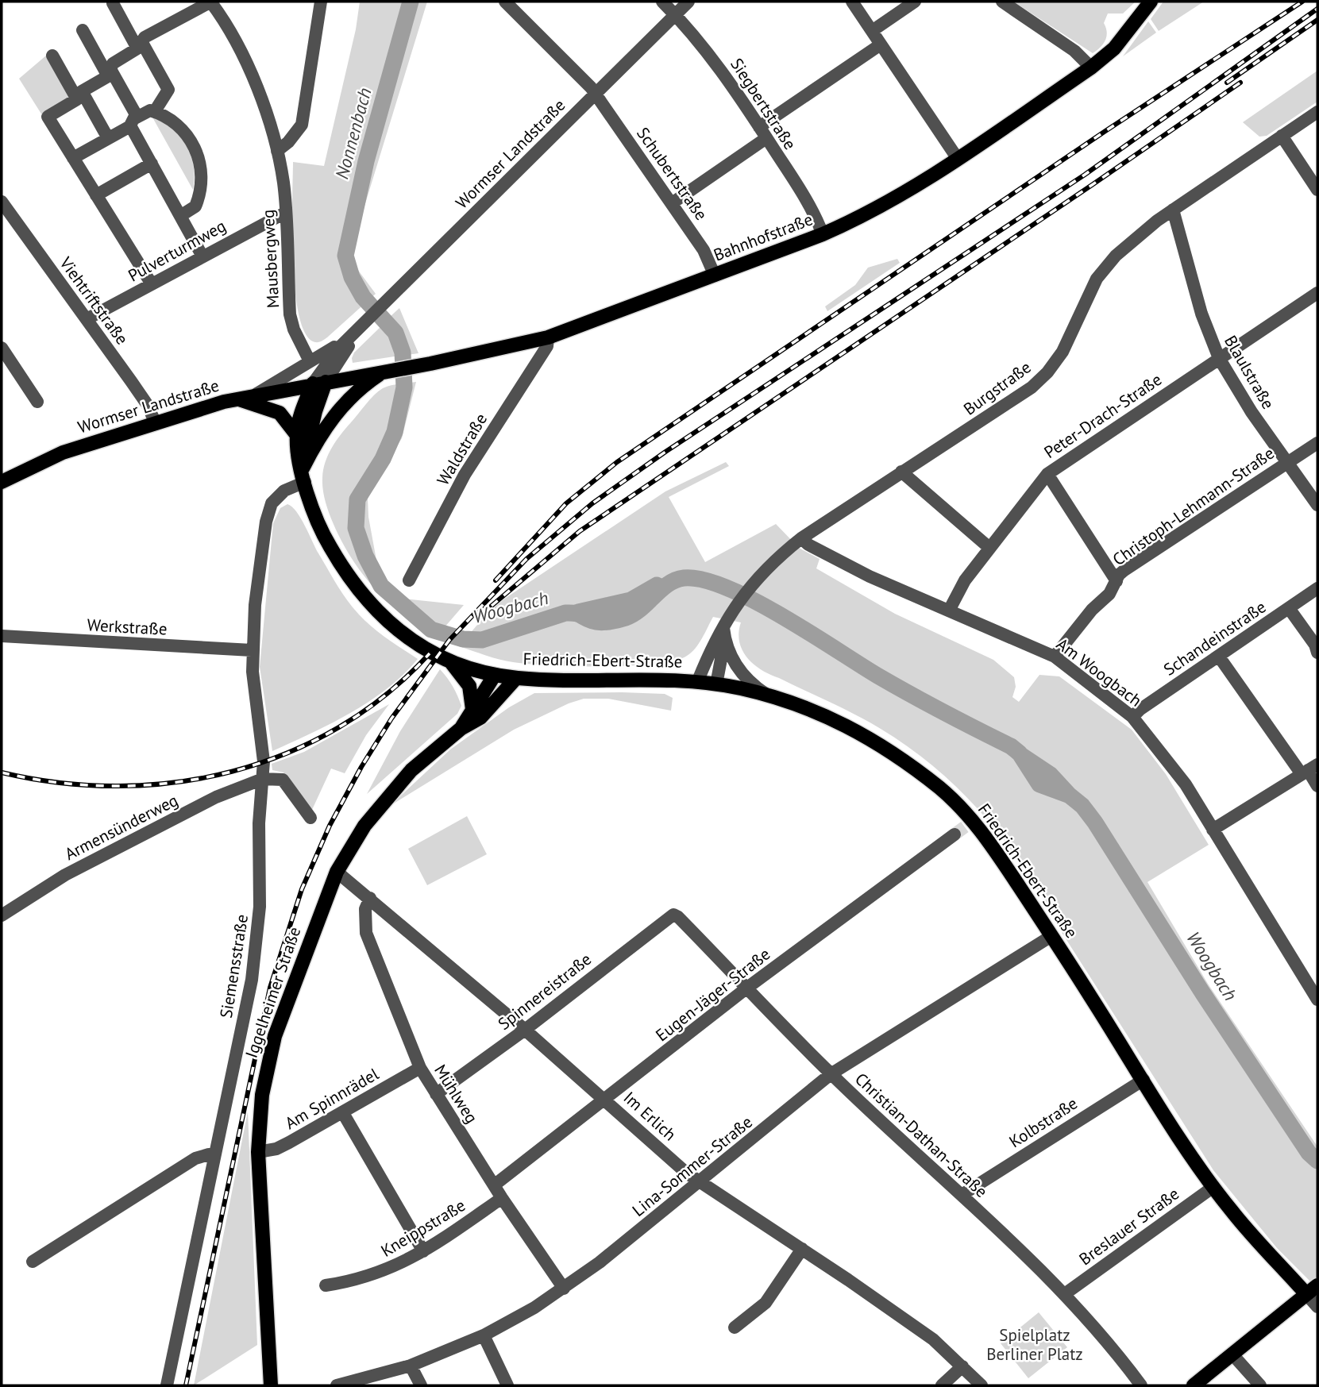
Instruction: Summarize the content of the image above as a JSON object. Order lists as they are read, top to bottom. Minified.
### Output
{"streets":{"main road":["Wormser Landstraße","Bahnhofstraße","Friedrich-Ebert-Straße","Iggelheimer Straße"],"street":["Siegbertstraße","Schubertstraße","Pulverturmweg","Mausbergweg","Viehtriftstraße","Blaulstraße","Burgstraße","Peter-Drach-Straße","Waldstraße","Christoph-Lehmann-Straße","Werkstraße","Schandeinstraße","Am Woogbach","Armensünderweg","Siemensstraße","Spinnereistraße","Eugen-Jäger-Straße","Mühlweg","Am Spinnrädel","Im Erlich","Kolbstraße","Christian-Dathan-Straße","Lina-Sommer-Straße","Breslauer Straße","Kneippstraße"]},"crossings":[["Siegbertstraße","Wormser Landstraße"],["Siegbertstraße","Bahnhofstraße"],["Wormser Landstraße","Schubertstraße"],["Wormser Landstraße","Bahnhofstraße"],["Wormser Landstraße","Viehtriftstraße"],["Wormser Landstraße","Friedrich-Ebert-Straße"],["Schubertstraße","Bahnhofstraße"],["Bahnhofstraße","Waldstraße"],["Bahnhofstraße","Friedrich-Ebert-Straße"],["Pulverturmweg","Mausbergweg"],["Pulverturmweg","Viehtriftstraße"],["Blaulstraße","Burgstraße"],["Blaulstraße","Peter-Drach-Straße"],["Blaulstraße","Christoph-Lehmann-Straße"],["Burgstraße","Friedrich-Ebert-Straße"],["Burgstraße","Am Woogbach"],["Peter-Drach-Straße","Am Woogbach"],["Christoph-Lehmann-Straße","Am Woogbach"],["Werkstraße","Siemensstraße"],["Schandeinstraße","Am Woogbach"],["Friedrich-Ebert-Straße","Siemensstraße"],["Friedrich-Ebert-Straße","Iggelheimer Straße"],["Friedrich-Ebert-Straße","Kolbstraße"],["Friedrich-Ebert-Straße","Lina-Sommer-Straße"],["Friedrich-Ebert-Straße","Breslauer Straße"],["Armensünderweg","Siemensstraße"],["Spinnereistraße","Mühlweg"],["Spinnereistraße","Im Erlich"],["Spinnereistraße","Christian-Dathan-Straße"],["Iggelheimer Straße","Am Spinnrädel"],["Iggelheimer Straße","Im Erlich"],["Eugen-Jäger-Straße","Mühlweg"],["Eugen-Jäger-Straße","Im Erlich"],["Eugen-Jäger-Straße","Christian-Dathan-Straße"],["Mühlweg","Am Spinnrädel"],["Mühlweg","Im Erlich"],["Mühlweg","Lina-Sommer-Straße"],["Mühlweg","Kneippstraße"],["Im Erlich","Lina-Sommer-Straße"],["Kolbstraße","Christian-Dathan-Straße"],["Christian-Dathan-Straße","Lina-Sommer-Straße"],["Christian-Dathan-Straße","Breslauer Straße"]],"water":["Nonnenbach","Woogbach"],"parks":["Spielplatz Berliner Platz"]}
